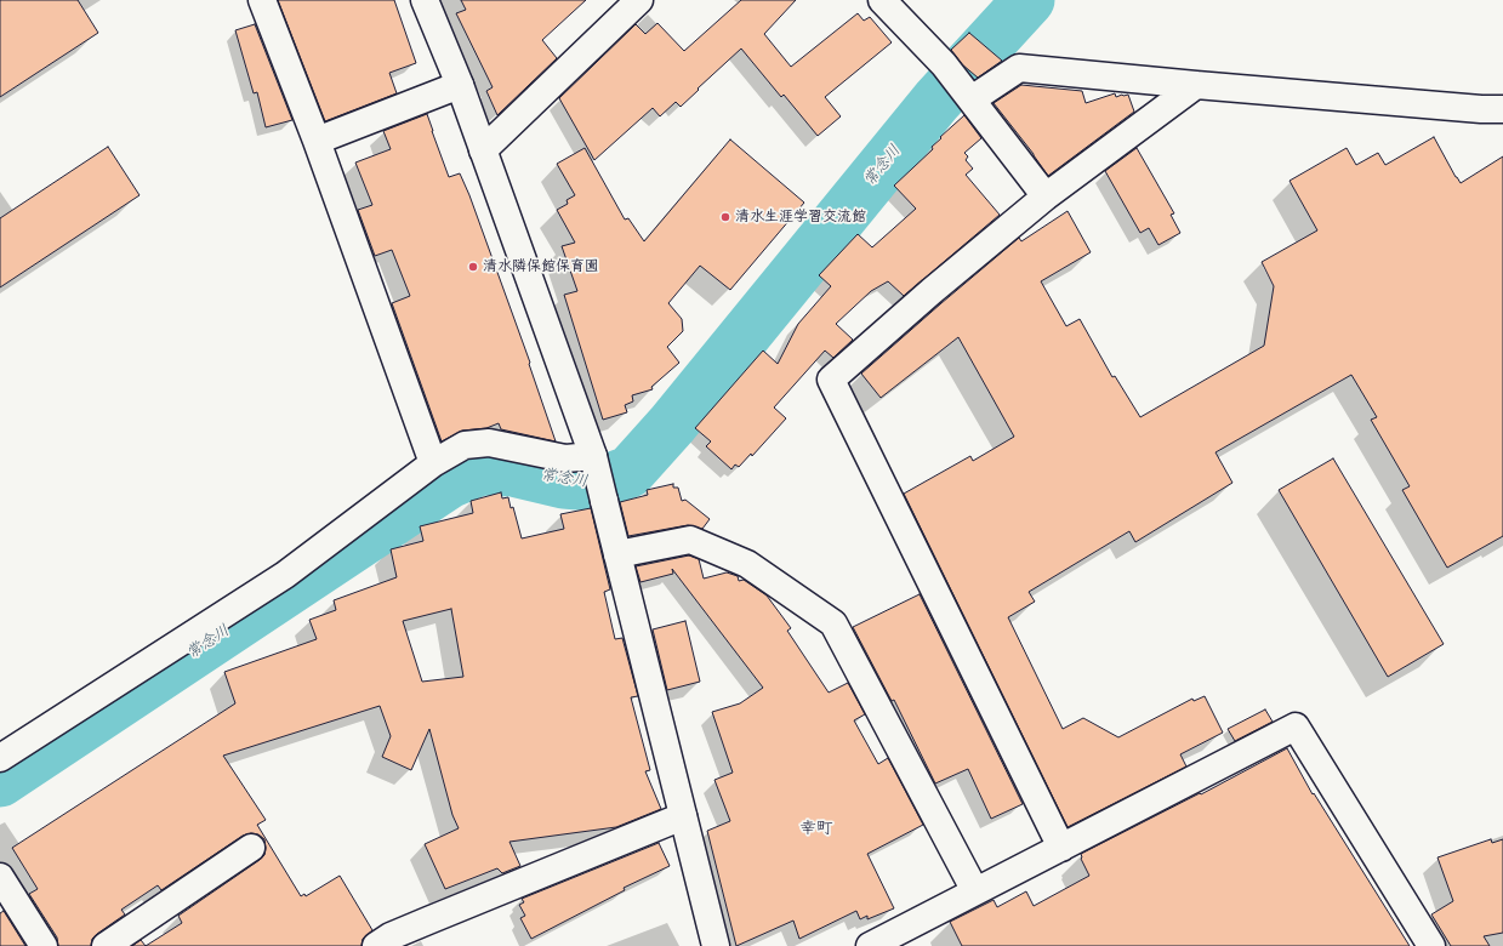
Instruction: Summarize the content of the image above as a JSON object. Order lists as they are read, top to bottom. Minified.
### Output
{"districts":["幸町"],"water":["常念川"],"places":["清水生涯学習交流館","清水隣保館保育園"]}
